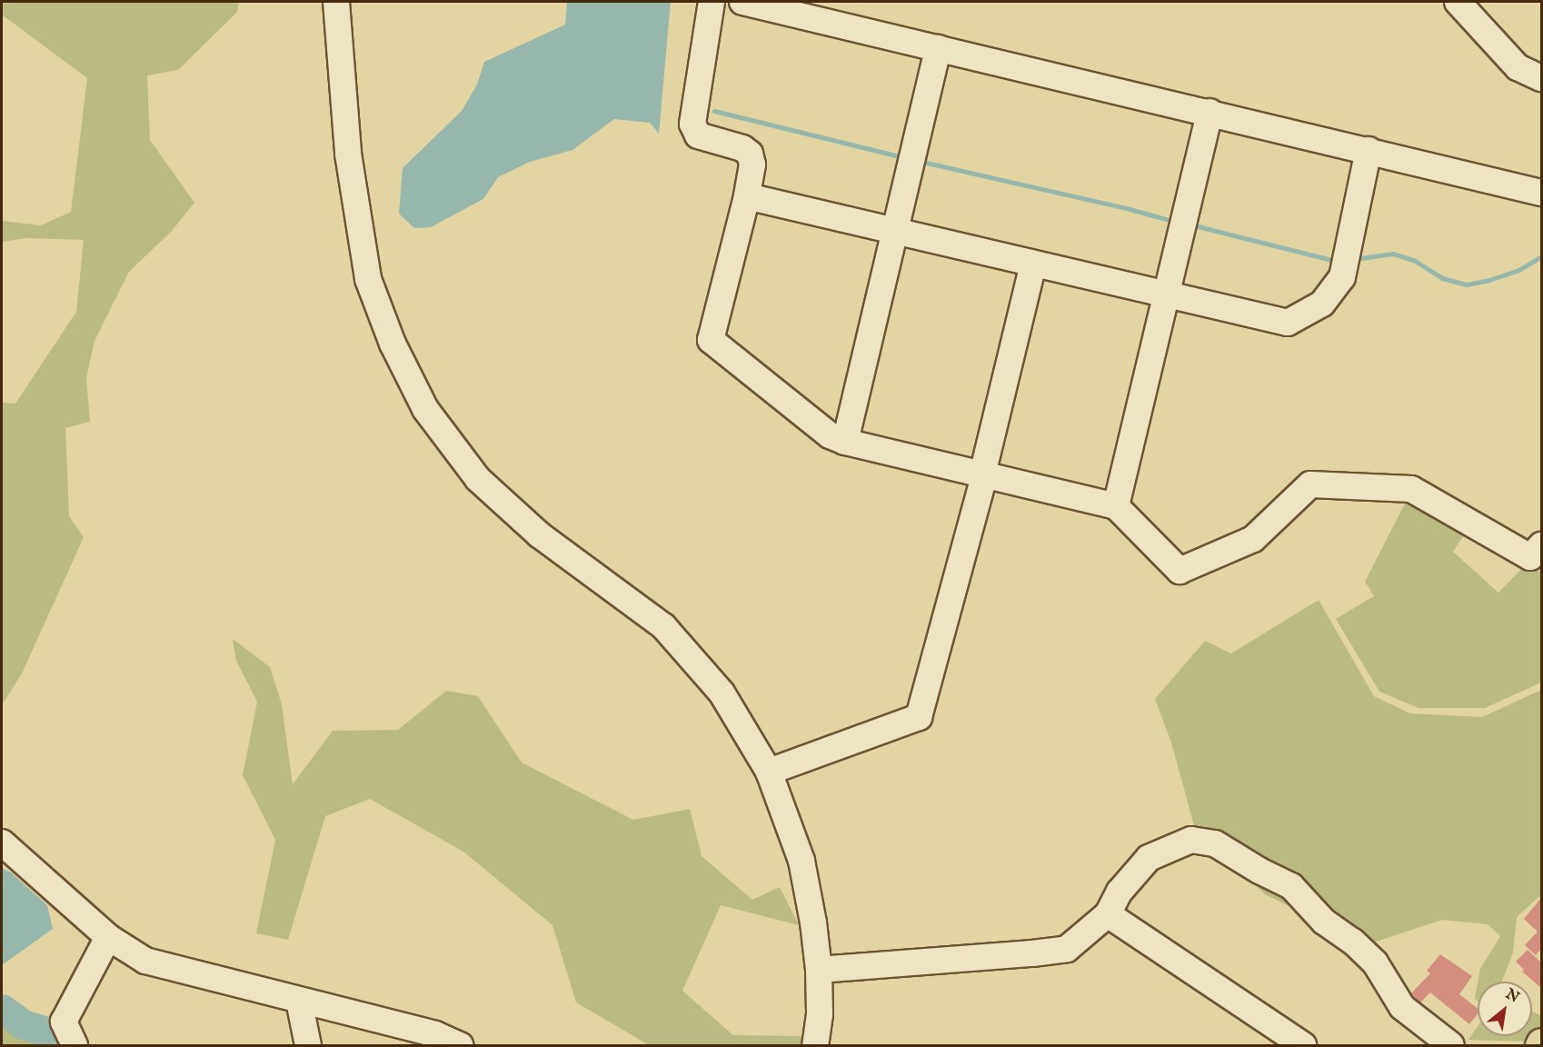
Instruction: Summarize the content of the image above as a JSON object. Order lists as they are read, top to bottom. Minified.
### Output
{"north":"top right"}
